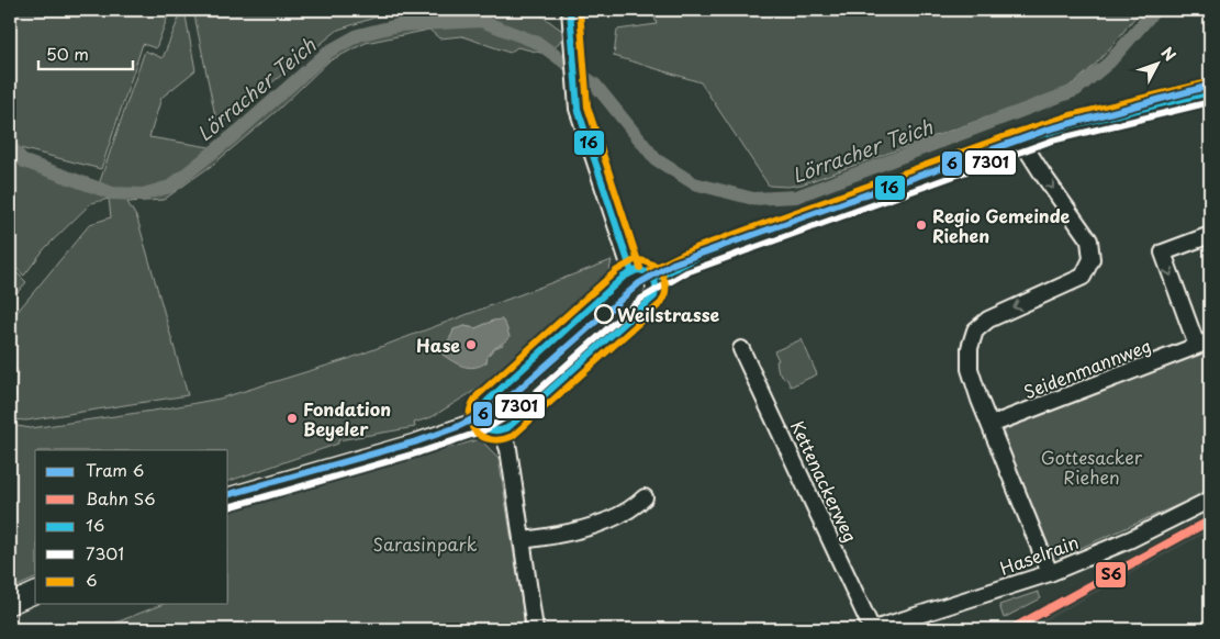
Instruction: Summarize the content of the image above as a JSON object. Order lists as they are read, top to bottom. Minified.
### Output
{"streets":{"street":["Seidenmannweg","Kettenackerweg","Haselrain"]},"crossings":[["Kettenackerweg","Haselrain"]],"water":["Lörracher Teich"],"parks":["Gottesacker Riehen","Sarasinpark"],"places":["Regio Gemeinde Riehen","Weilstrasse","Hase","Fondation Beyeler"],"lines":["transit line 16","transit line 6","tram line 6","transit line 7301","rail line S6"],"legend":["Tram 6","Bahn S6","16","7301","6"],"scale_bar":"50 m","north":"top right"}
